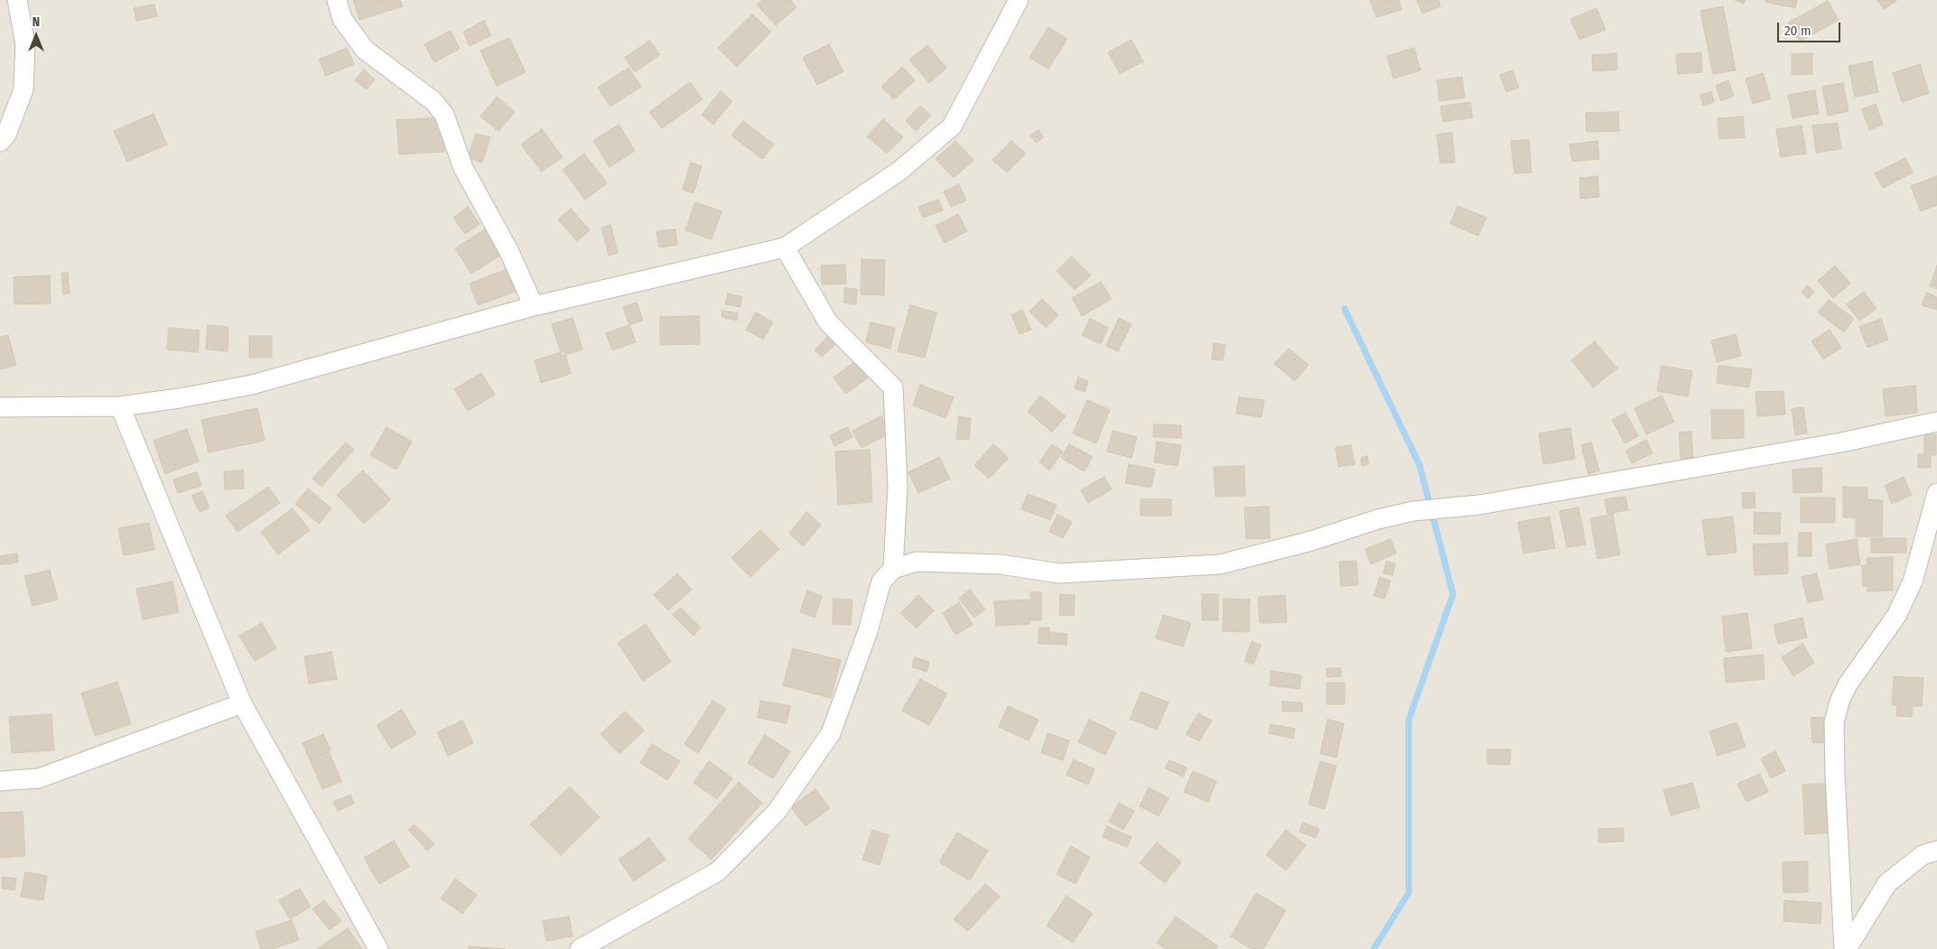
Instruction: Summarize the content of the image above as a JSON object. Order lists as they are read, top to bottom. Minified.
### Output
{"scale_bar":"20 m","north":"top"}
